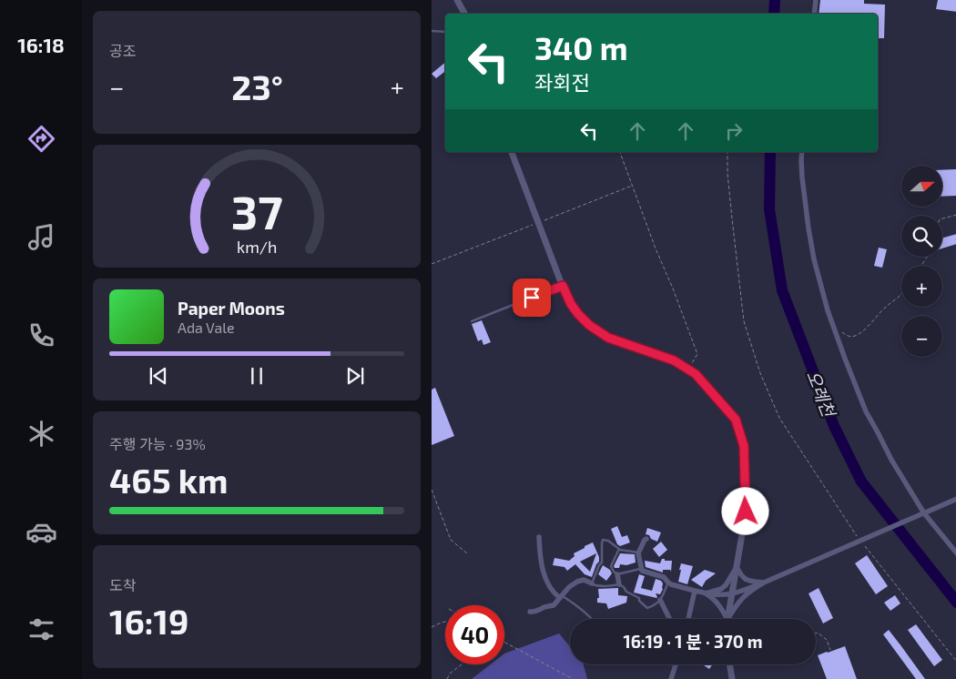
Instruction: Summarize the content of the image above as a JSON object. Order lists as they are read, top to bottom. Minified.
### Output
{"water":["오례천"],"north":"right","page":{"tabs":"16:18","tile":["공조",["주행 가능 · 93%","465 km"],["도착","16:19"]],"turn":["340 m","좌회전"],"heat":["−","23°","+"],"map_buttons":["+","−"],"song":["Paper Moons","Ada Vale"],"limit":"40","trip":"16:19 · 1 분 · 370 m","gauge":["37","km/h"]}}
